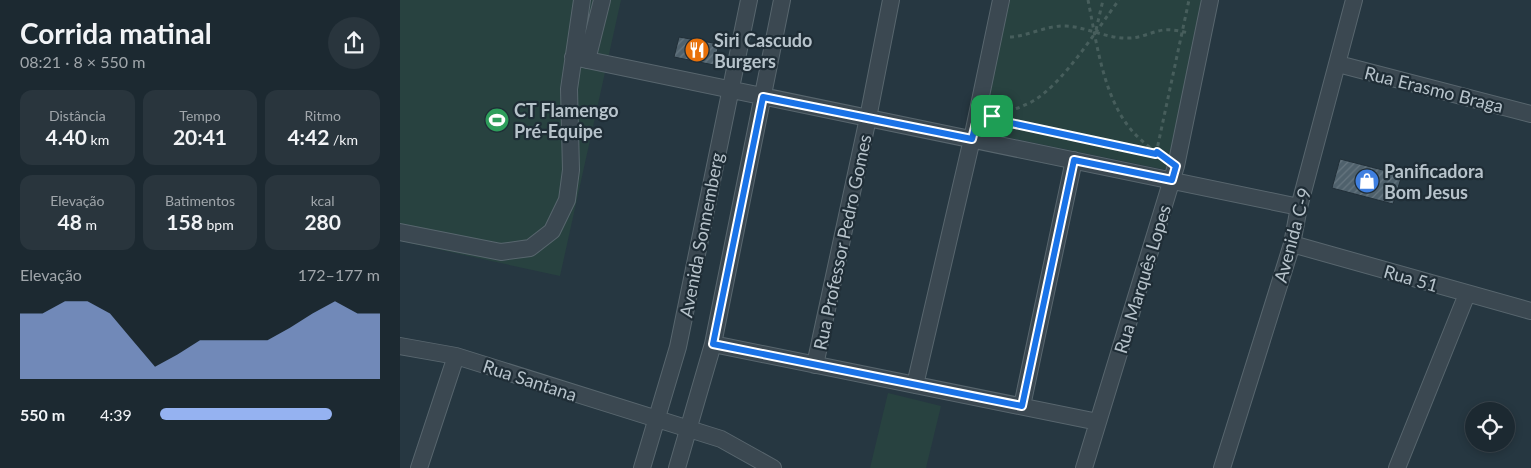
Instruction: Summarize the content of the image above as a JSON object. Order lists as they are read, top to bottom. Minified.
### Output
{"streets":{"street":["Rua Erasmo Braga","Avenida Sonnemberg","Avenida C-9","Rua Professor Pedro Gomes","Rua 51","Rua Marquês Lopes","Rua Santana"]},"crossings":[["Rua Erasmo Braga","Avenida C-9"],["Avenida Sonnemberg","Rua Santana"],["Avenida C-9","Rua 51"]],"places":{"restaurant":["Siri Cascudo Burgers"],"sports":["CT Flamengo Pré-Equipe"],"shop":["Panificadora Bom Jesus"]},"page":{"heading":["Corrida matinal","08:21 · 8 × 550 m"],"stats":[["Distância","4.40 km"],["Tempo","20:41"],["Ritmo","4:42 /km"],["Elevação","48 m"],["Batimentos","158 bpm"],["kcal","280"]],"chart":["Elevação","172–177 m"],"list":[{"name":"550 m","note":"4:39"}]}}
